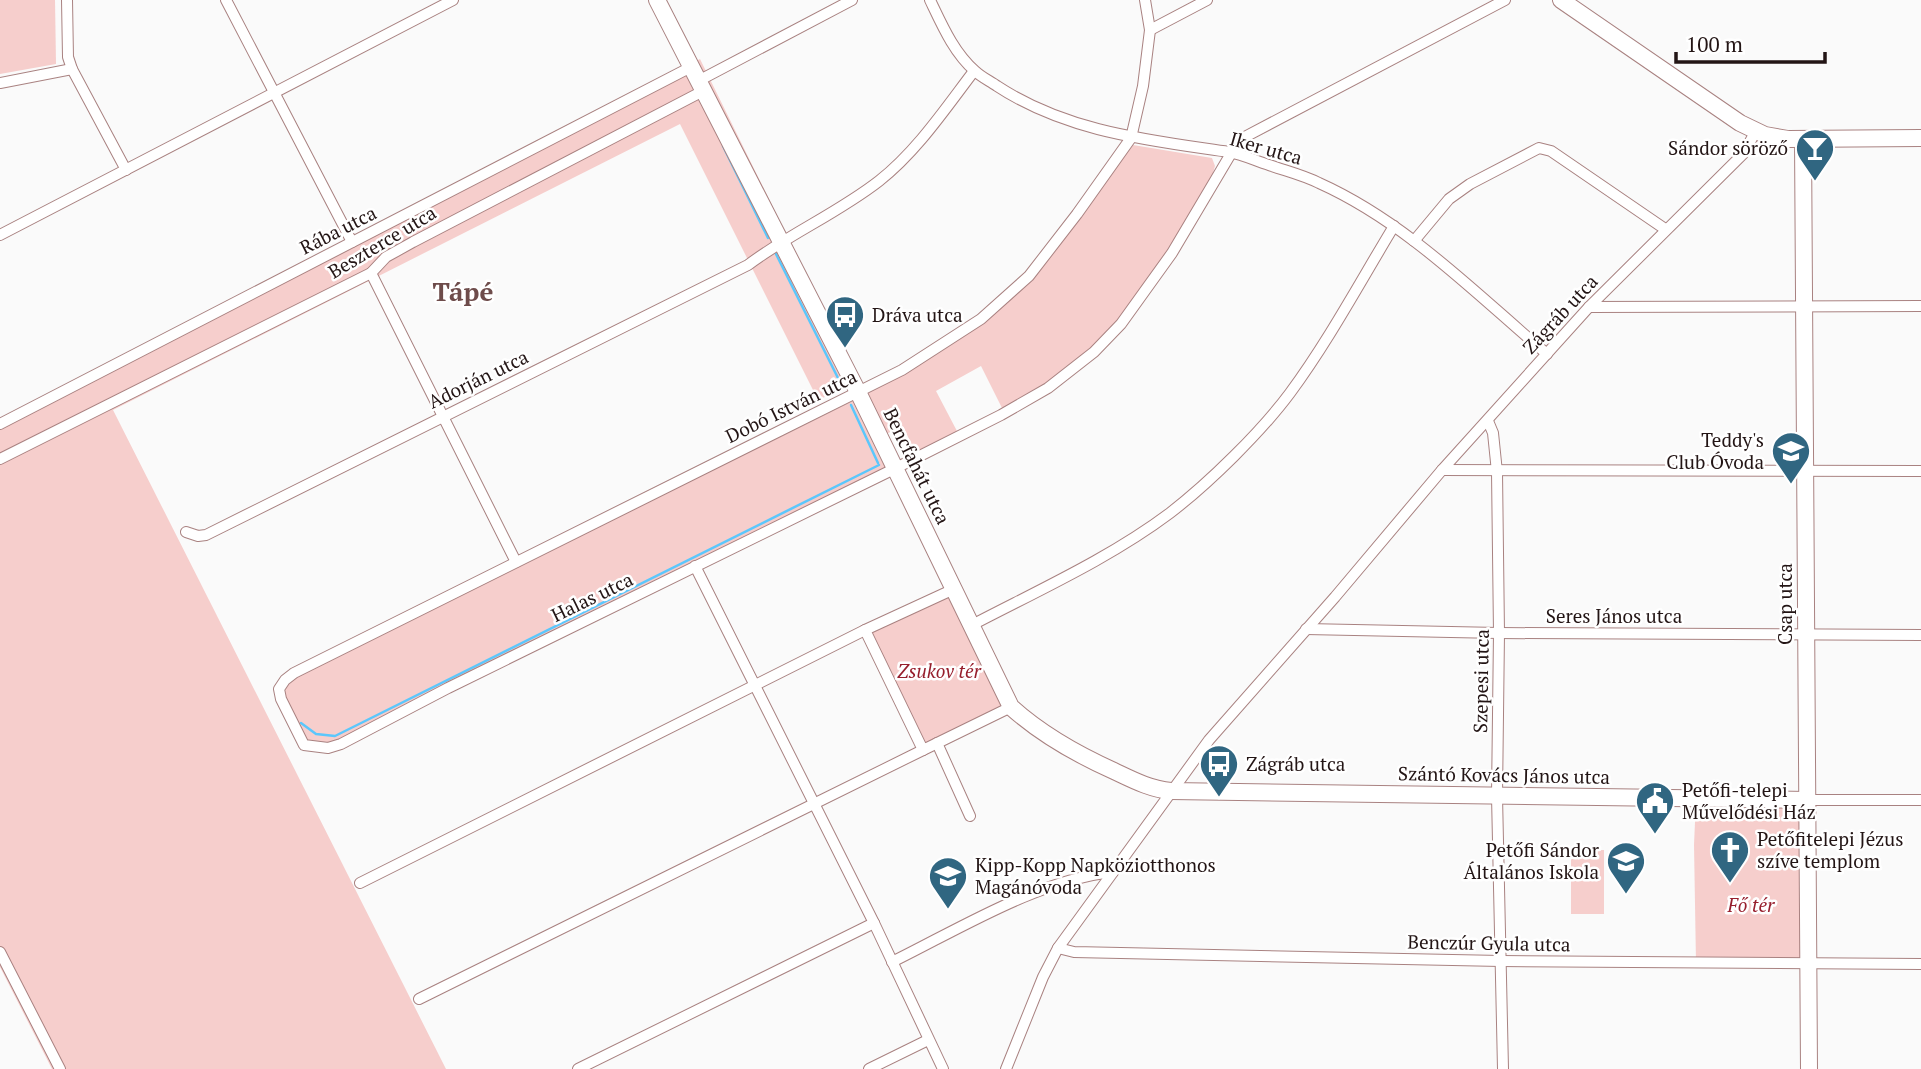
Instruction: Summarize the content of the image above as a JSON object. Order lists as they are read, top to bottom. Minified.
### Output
{"streets":{"street":["Iker utca","Rába utca","Beszterce utca","Zágráb utca","Adorján utca","Dobó István utca","Bencfahát utca","Halas utca","Csap utca","Seres János utca","Szepesi utca","Szántó Kovács János utca","Benczúr Gyula utca"]},"crossings":[["Iker utca","Zágráb utca"],["Iker utca","Adorján utca"],["Iker utca","Dobó István utca"],["Rába utca","Beszterce utca"],["Rába utca","Bencfahát utca"],["Beszterce utca","Bencfahát utca"],["Zágráb utca","Bencfahát utca"],["Zágráb utca","Seres János utca"],["Zágráb utca","Szepesi utca"],["Zágráb utca","Szántó Kovács János utca"],["Zágráb utca","Benczúr Gyula utca"],["Adorján utca","Bencfahát utca"],["Dobó István utca","Bencfahát utca"],["Dobó István utca","Halas utca"],["Bencfahát utca","Halas utca"],["Bencfahát utca","Szántó Kovács János utca"],["Csap utca","Seres János utca"],["Csap utca","Szántó Kovács János utca"],["Csap utca","Benczúr Gyula utca"],["Seres János utca","Szepesi utca"],["Szepesi utca","Szántó Kovács János utca"],["Szepesi utca","Benczúr Gyula utca"]],"districts":["Tápé"],"parks":["Zsukov tér","Fő tér"],"places":{"bar":["Sándor söröző"],"bus stop":["Dráva utca","Zágráb utca"],"school or university":["Teddy's Club Óvoda","Petőfi Sándor Általános Iskola","Kipp-Kopp Napköziotthonos Magánóvoda"],"public building":["Petőfi-telepi Művelődési Ház"],"church":["Petőfitelepi Jézus szíve templom"]},"scale_bar":"100 m"}
